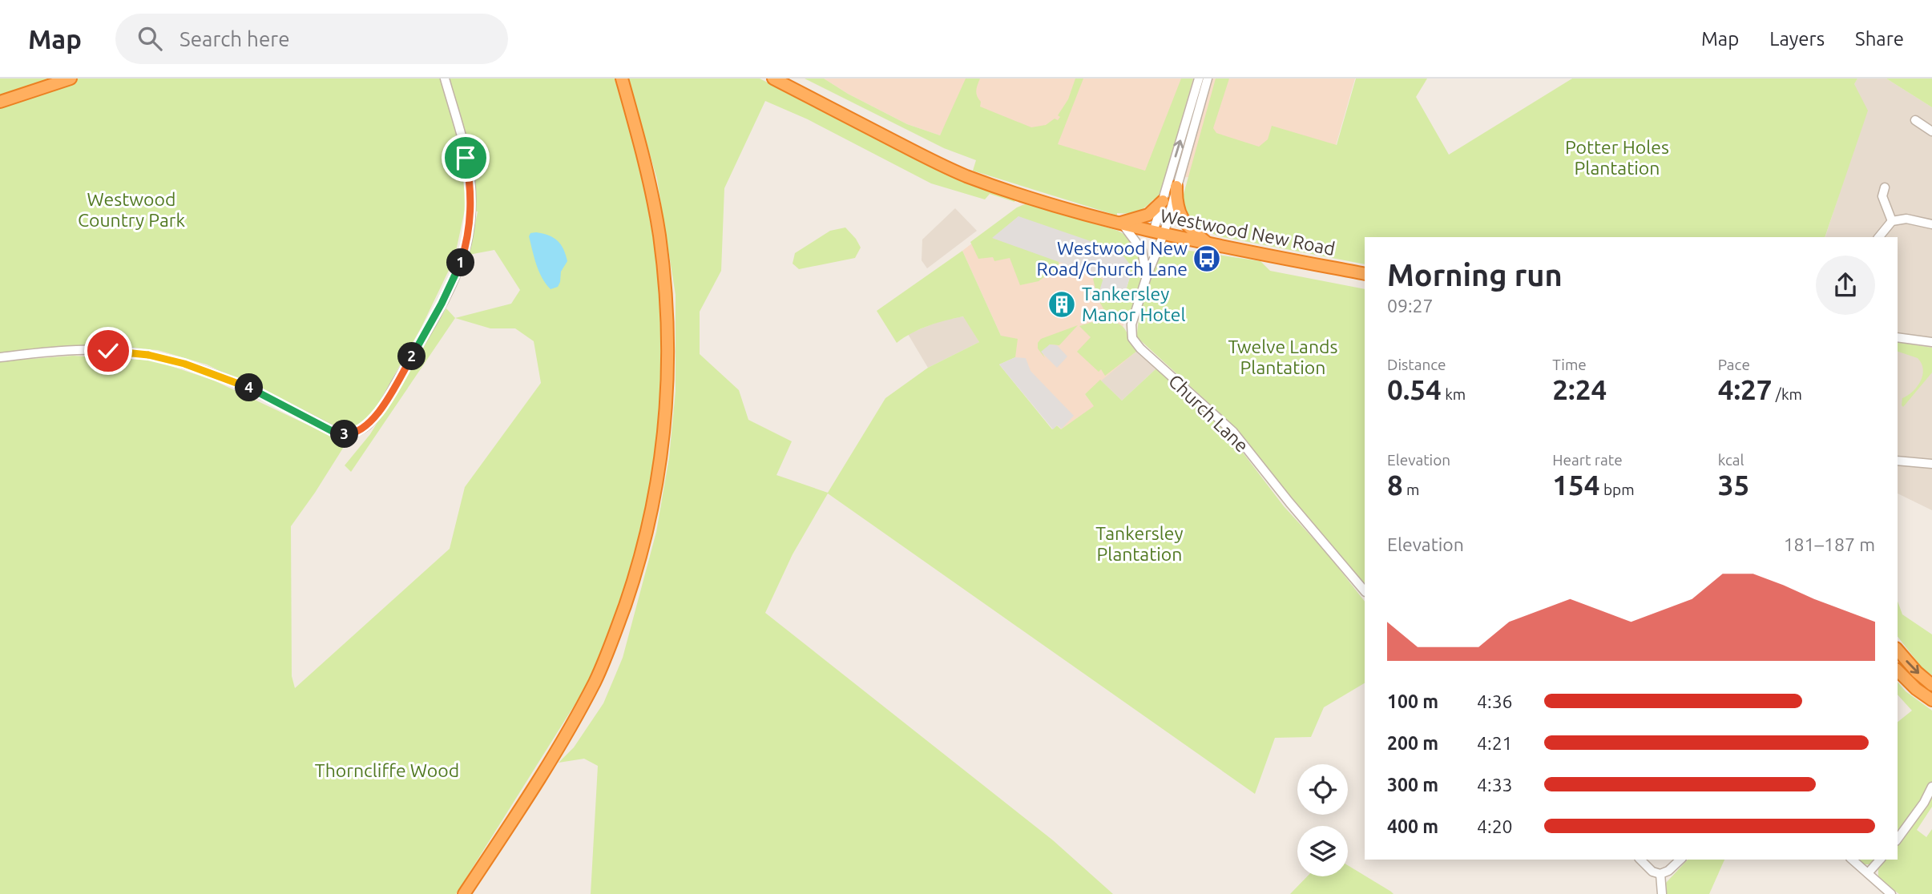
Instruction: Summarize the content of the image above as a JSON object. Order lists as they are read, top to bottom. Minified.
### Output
{"streets":{"highway":["Westwood New Road"],"street":["Church Lane"]},"crossings":[["Westwood New Road","Church Lane"]],"parks":["Potter Holes Plantation","Westwood Country Park","Twelve Lands Plantation","Tankersley Plantation","Thorncliffe Wood"],"places":{"bus stop":["Westwood New Road/Church Lane"],"building":["Tankersley Manor Hotel"]},"page":{"header":"Map","search":"Search here","nav":["Map","Layers","Share"],"heading":["Morning run","09:27"],"pins":["1","2","4","3"],"stats":[["Distance","0.54 km"],["Time","2:24"],["Pace","4:27 /km"],["Elevation","8 m"],["Heart rate","154 bpm"],["kcal","35"]],"chart":["Elevation","181–187 m"],"list":[{"name":"100 m","note":"4:36"},{"name":"200 m","note":"4:21"},{"name":"300 m","note":"4:33"},{"name":"400 m","note":"4:20"}]}}
